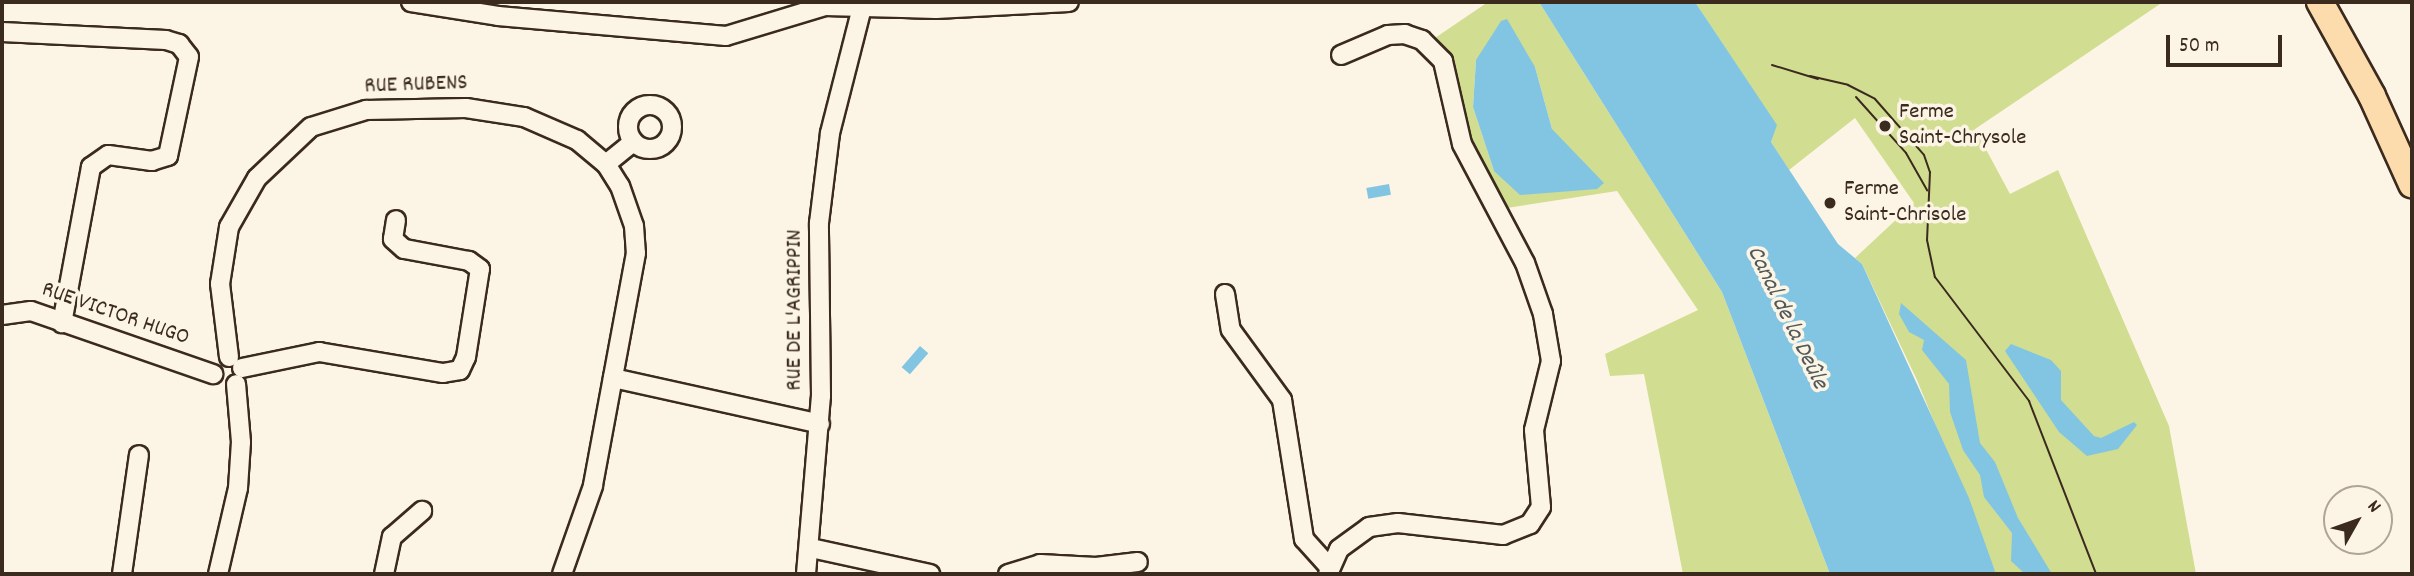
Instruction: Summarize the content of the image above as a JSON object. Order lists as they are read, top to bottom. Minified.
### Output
{"streets":{"street":["RUE RUBENS","RUE DE L'AGRIPPIN","RUE VICTOR HUGO"]},"crossings":[["RUE RUBENS","RUE VICTOR HUGO"]],"water":["Canal de la Deûle"],"places":["Ferme Saint-Chrysole","Ferme Saint-Chrisole"],"scale_bar":"50 m","north":"top right"}
